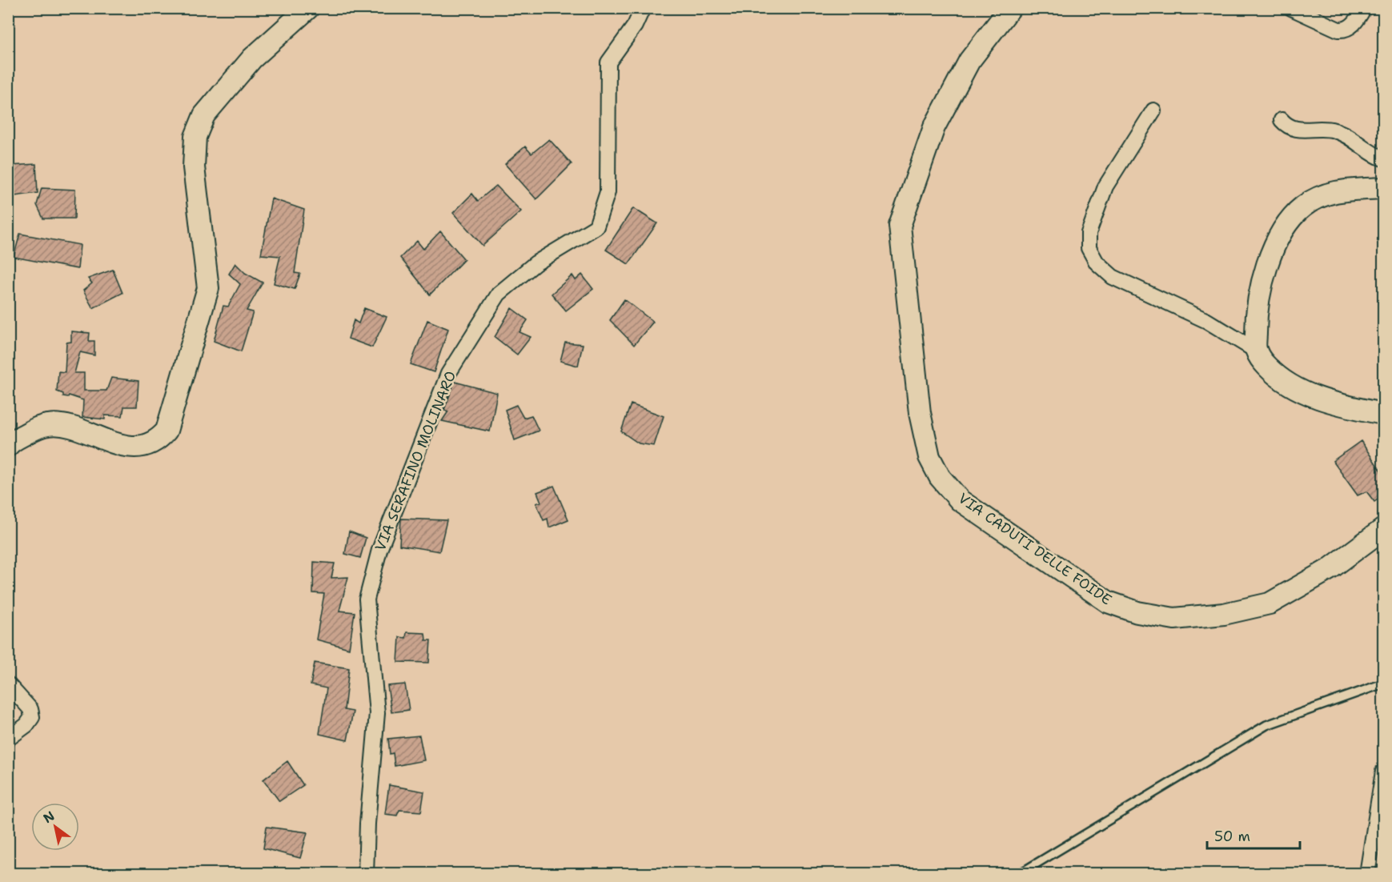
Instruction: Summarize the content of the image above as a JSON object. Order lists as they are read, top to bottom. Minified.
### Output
{"streets":{"street":["VIA SERAFINO MOLINARO","VIA CADUTI DELLE FOIDE"]},"scale_bar":"50 m","north":"top left"}
